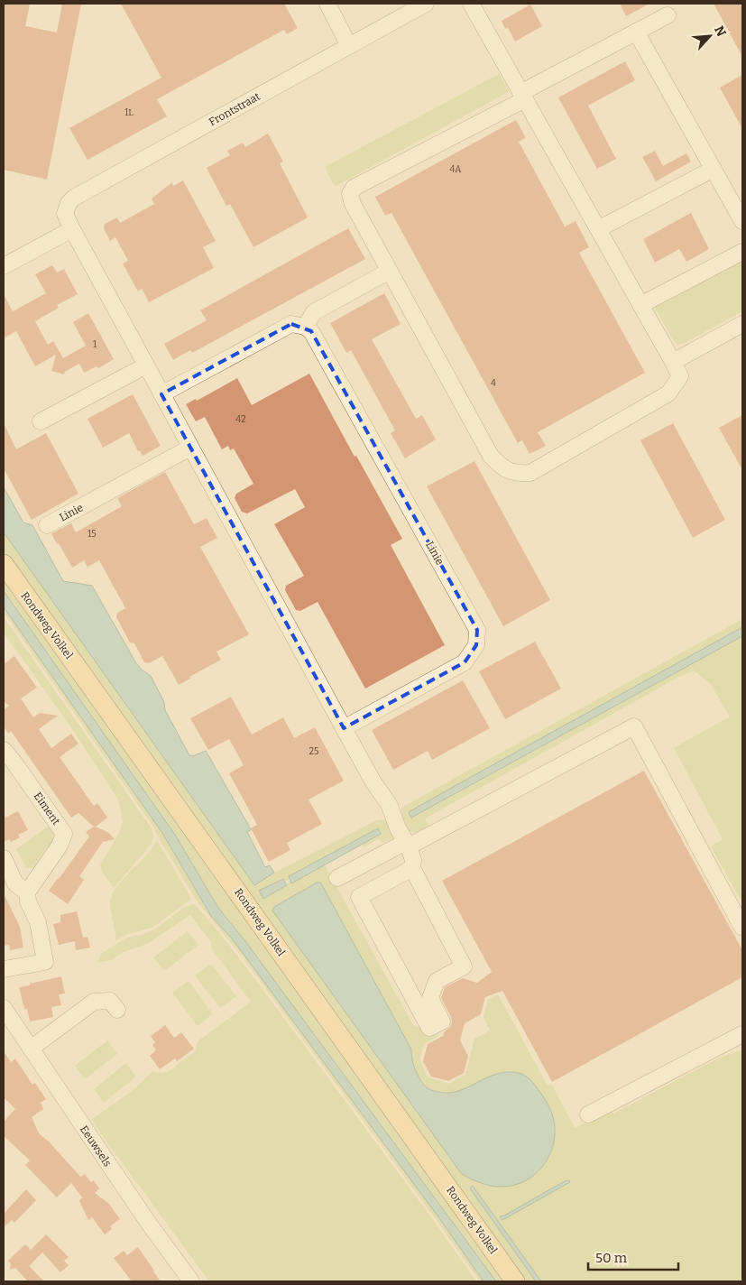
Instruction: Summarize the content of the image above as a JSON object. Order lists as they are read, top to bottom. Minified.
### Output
{"streets":{"main road":["Rondweg Volkel"],"street":["Frontstraat","Linie","Eiment","Eeuwsels"]},"house_numbers":["1L","4A","1","4","42","15","25"],"scale_bar":"50 m","north":"top right"}
